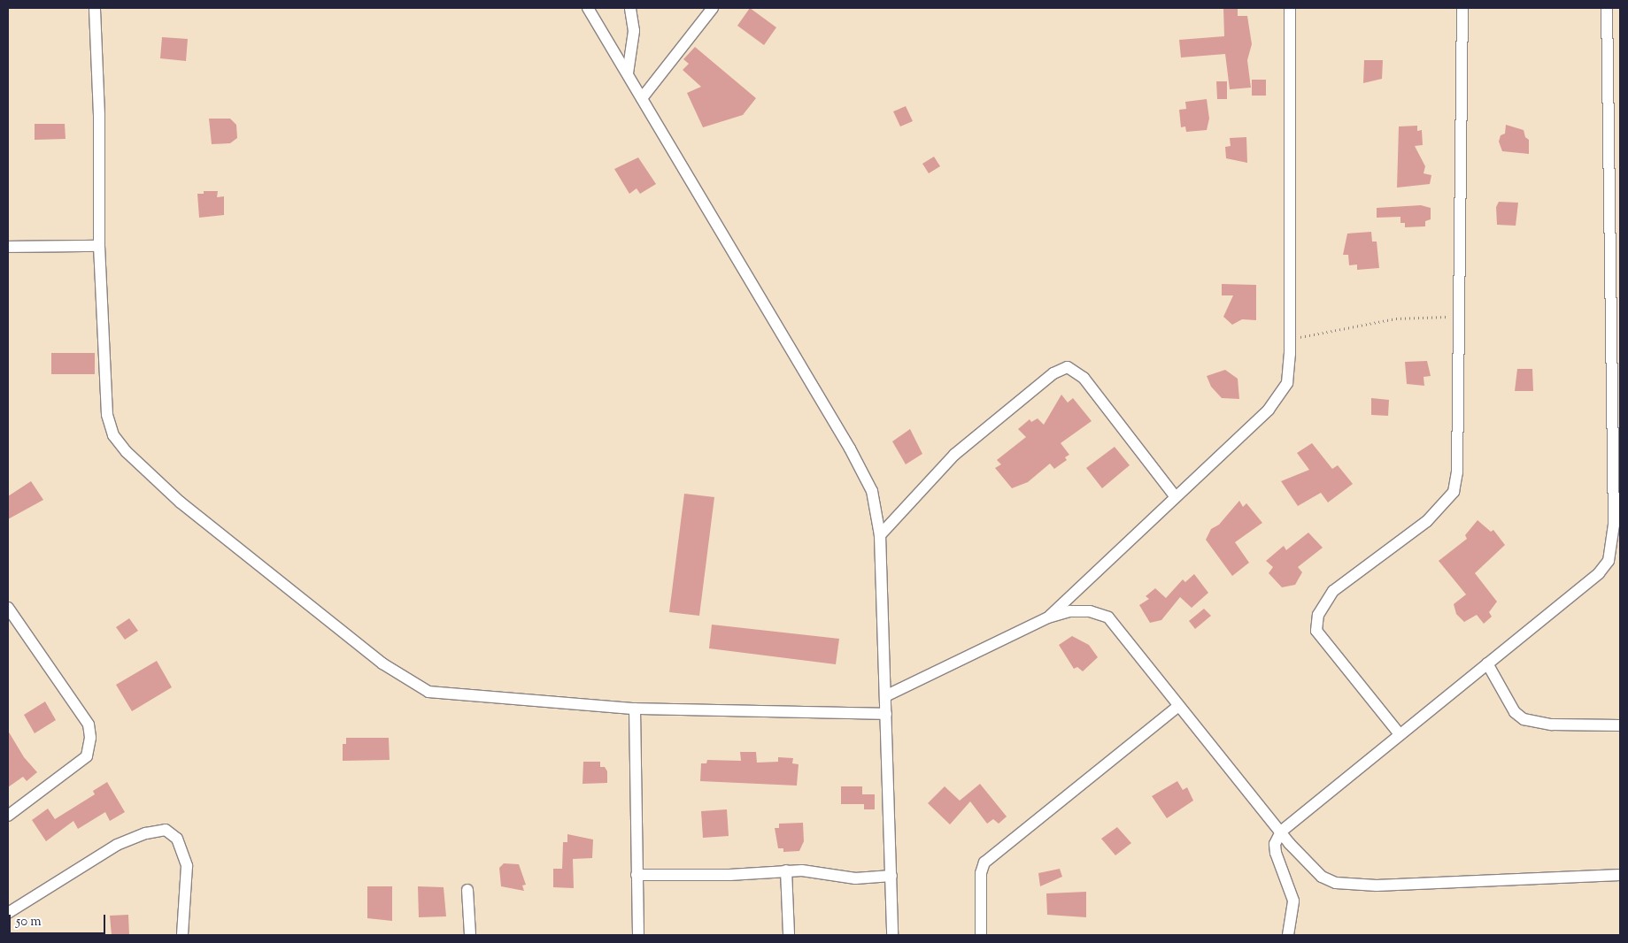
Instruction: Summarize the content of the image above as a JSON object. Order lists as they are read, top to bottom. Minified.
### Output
{"scale_bar":"50 m"}
